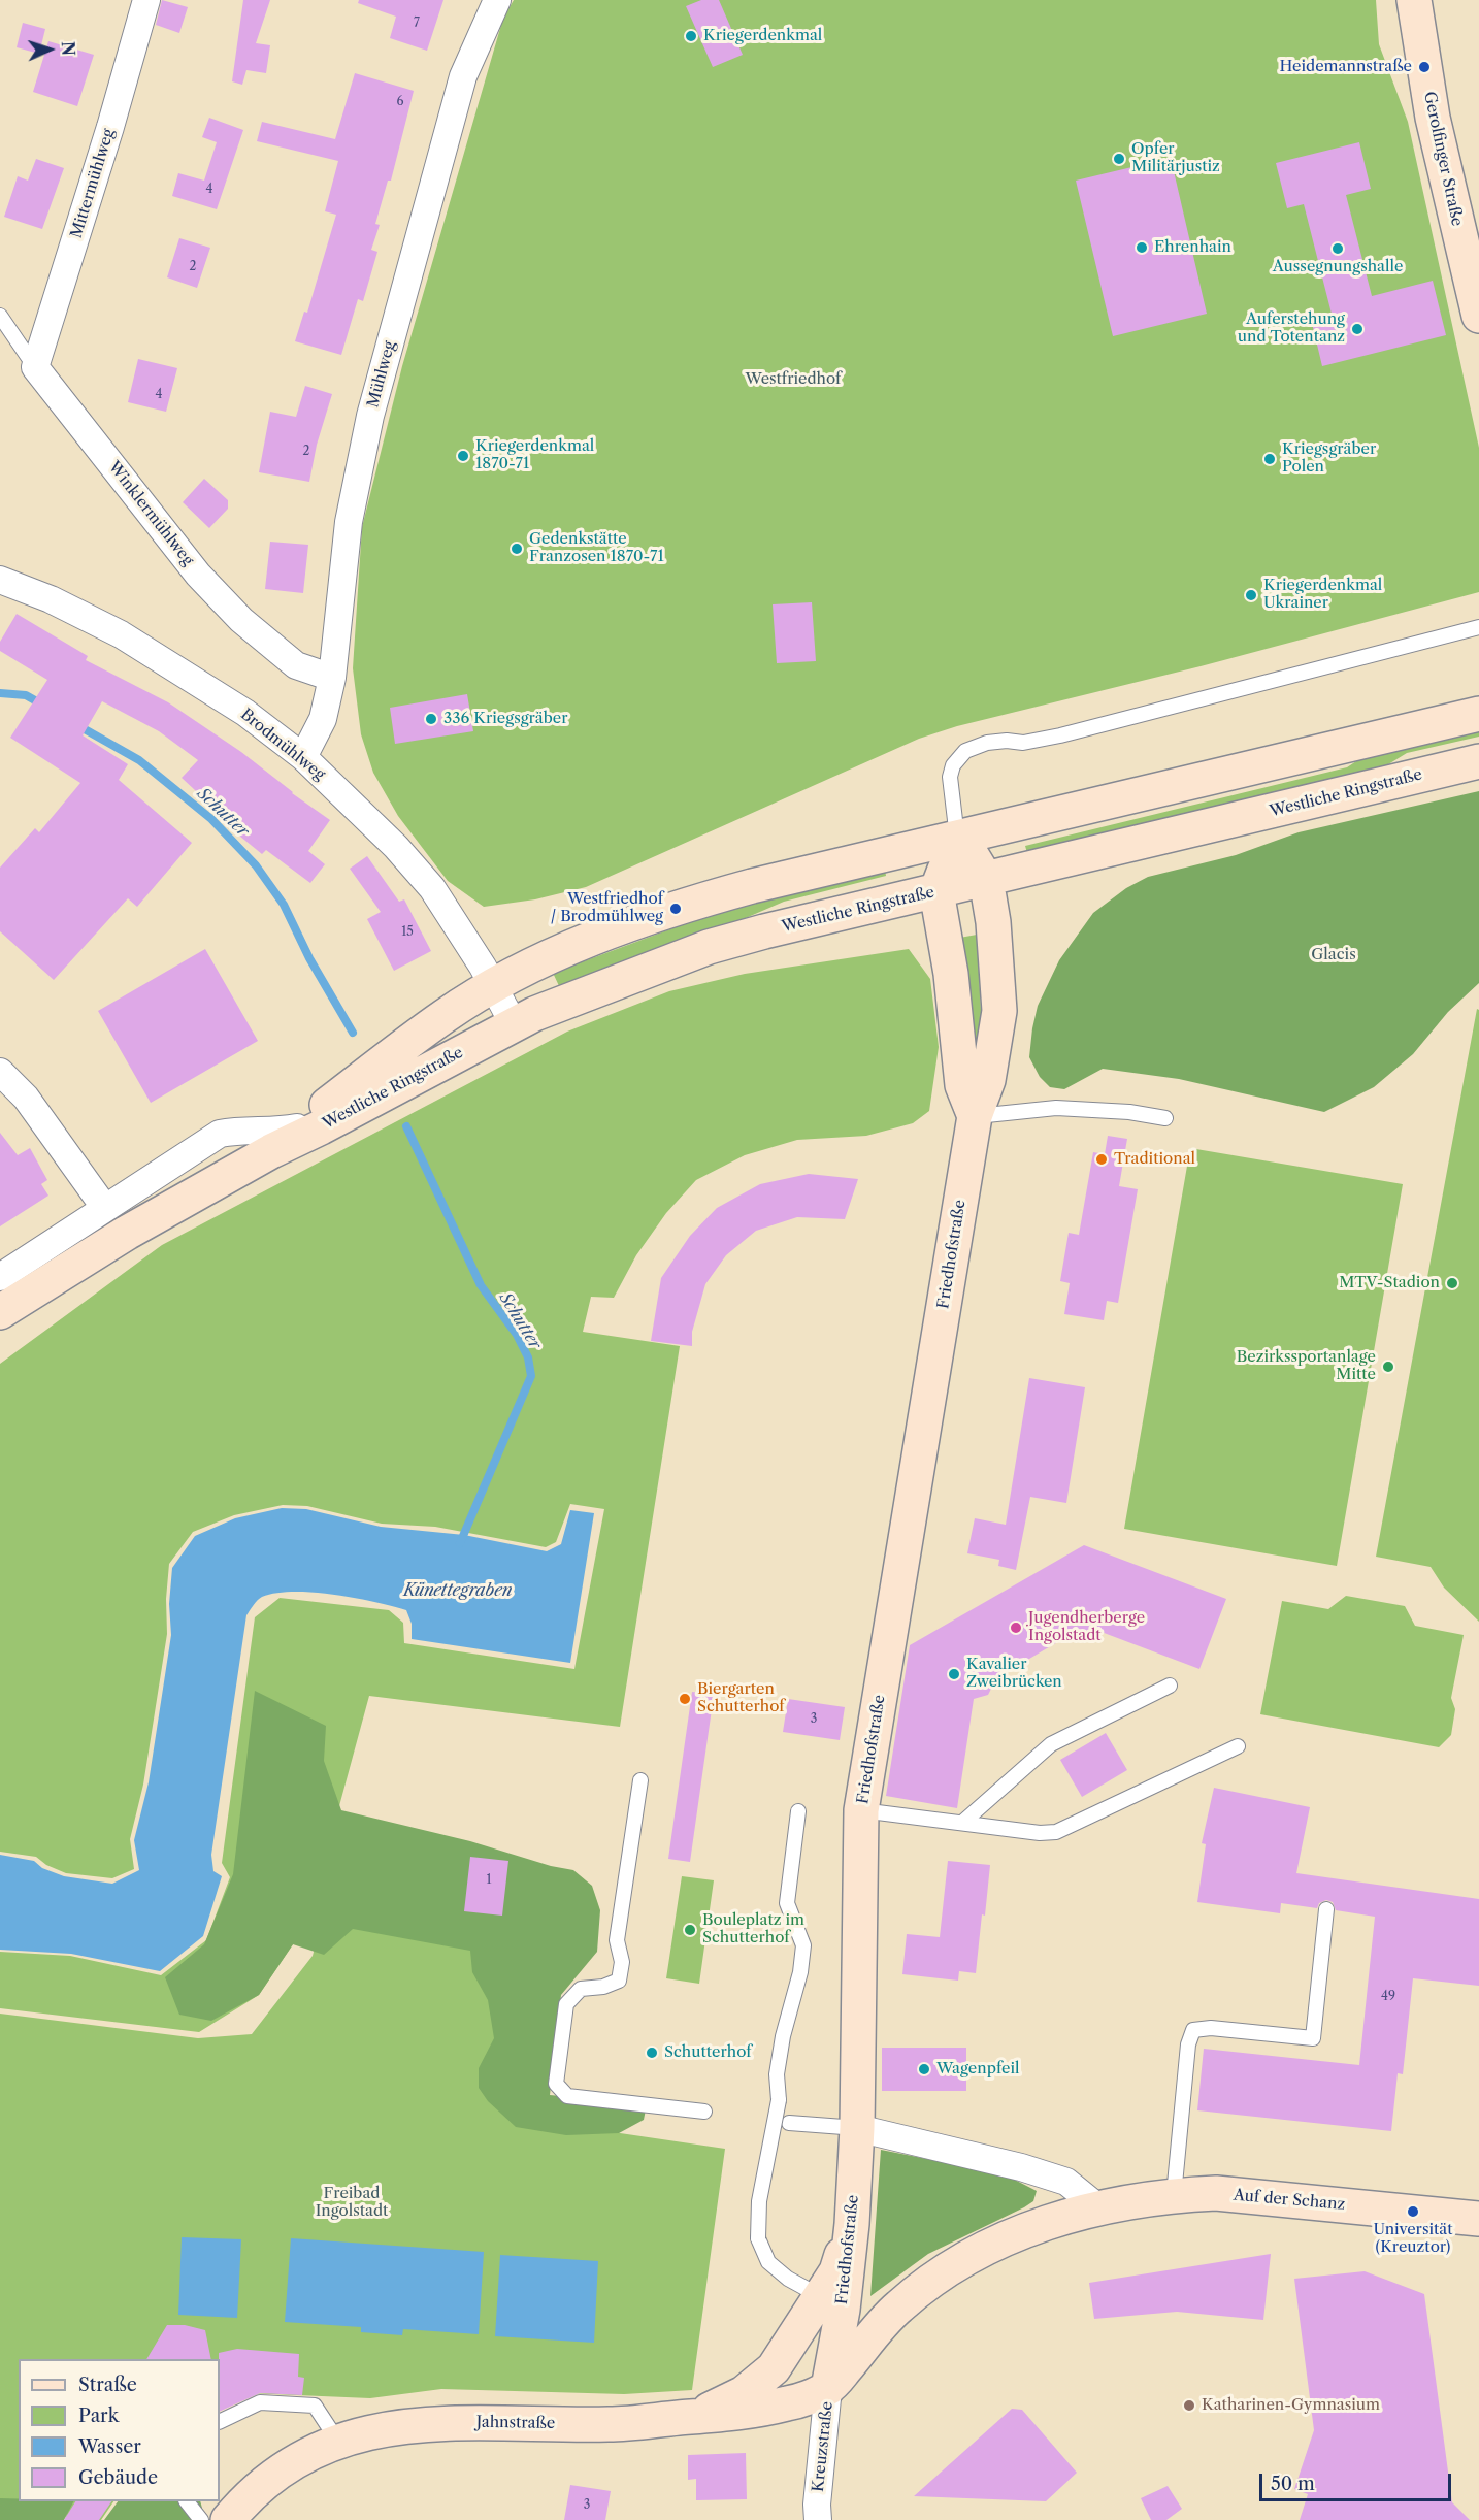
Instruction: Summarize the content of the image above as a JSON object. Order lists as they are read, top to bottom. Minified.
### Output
{"streets":{"street":["Gerolfinger Straße","Mittermühlweg","Mühlweg","Winklermühlweg","Brodmühlweg","Westliche Ringstraße","Friedhofstraße","Auf der Schanz","Jahnstraße","Kreuzstraße"]},"crossings":[["Mittermühlweg","Winklermühlweg"],["Mühlweg","Winklermühlweg"],["Mühlweg","Brodmühlweg"],["Brodmühlweg","Westliche Ringstraße"],["Westliche Ringstraße","Friedhofstraße"],["Friedhofstraße","Auf der Schanz"],["Friedhofstraße","Jahnstraße"],["Friedhofstraße","Kreuzstraße"],["Auf der Schanz","Jahnstraße"],["Auf der Schanz","Kreuzstraße"],["Jahnstraße","Kreuzstraße"]],"water":["Schutter","Künettegraben"],"parks":["Westfriedhof","Glacis","Freibad Ingolstadt"],"places":["Kriegerdenkmal","Heidemannstraße","Opfer Militärjustiz","Ehrenhain","Aussegnungshalle","Auferstehung und Totentanz","Kriegerdenkmal 1870-71","Kriegsgräber Polen","Gedenkstätte Franzosen 1870-71","Kriegerdenkmal Ukrainer","336 Kriegsgräber","Westfriedhof / Brodmühlweg","Traditional","MTV-Stadion","Bezirkssportanlage Mitte","Jugendherberge Ingolstadt","Kavalier Zweibrücken","Biergarten Schutterhof","Bouleplatz im Schutterhof","Schutterhof","Wagenpfeil","Universität (Kreuztor)","Katharinen-Gymnasium"],"house_numbers":["7","6","4","2","4","2","15","3","1","49","3"],"legend":["Straße","Park","Wasser","Gebäude"],"scale_bar":"50 m","north":"right"}
